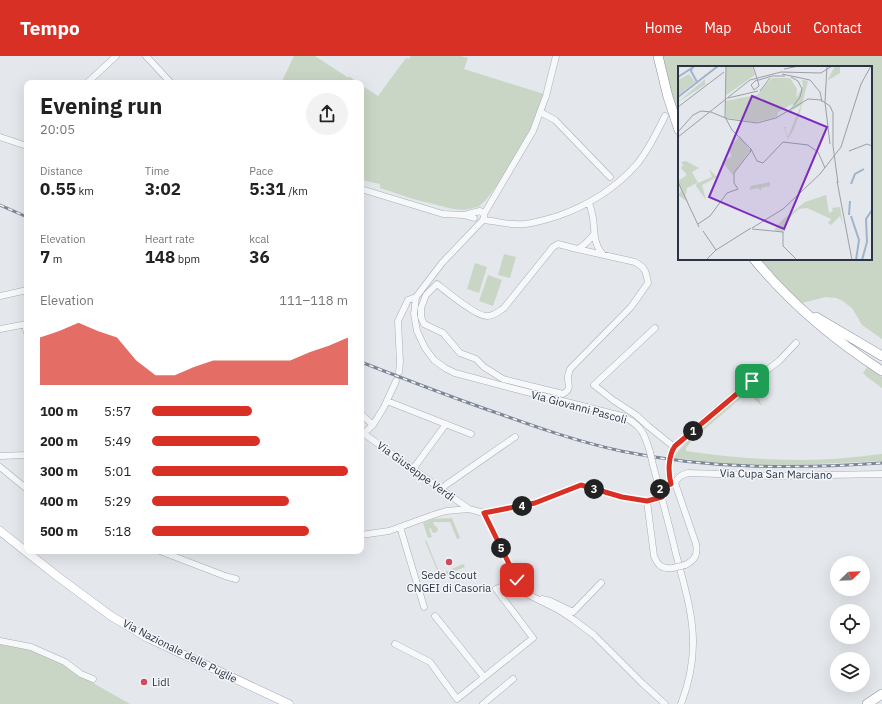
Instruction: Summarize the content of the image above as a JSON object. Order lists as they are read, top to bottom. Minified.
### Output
{"streets":{"main road":["Via Nazionale delle Puglie"],"street":["Via Giovanni Pascoli","Via Giuseppe Verdi","Via Cupa San Marciano"]},"crossings":[["Via Giovanni Pascoli","Via Cupa San Marciano"]],"places":["Sede Scout CNGEI di Casoria","Lidl"],"north":"top right","page":{"header":"Tempo","nav":["Home","Map","About","Contact"],"heading":["Evening run","20:05"],"stats":[["Distance","0.55 km"],["Time","3:02"],["Pace","5:31 /km"],["Elevation","7 m"],["Heart rate","148 bpm"],["kcal","36"]],"chart":["Elevation","111–118 m"],"list":[{"name":"100 m","note":"5:57"},{"name":"200 m","note":"5:49"},{"name":"300 m","note":"5:01"},{"name":"400 m","note":"5:29"},{"name":"500 m","note":"5:18"}],"pins":["1","2","3","4","5"]}}
